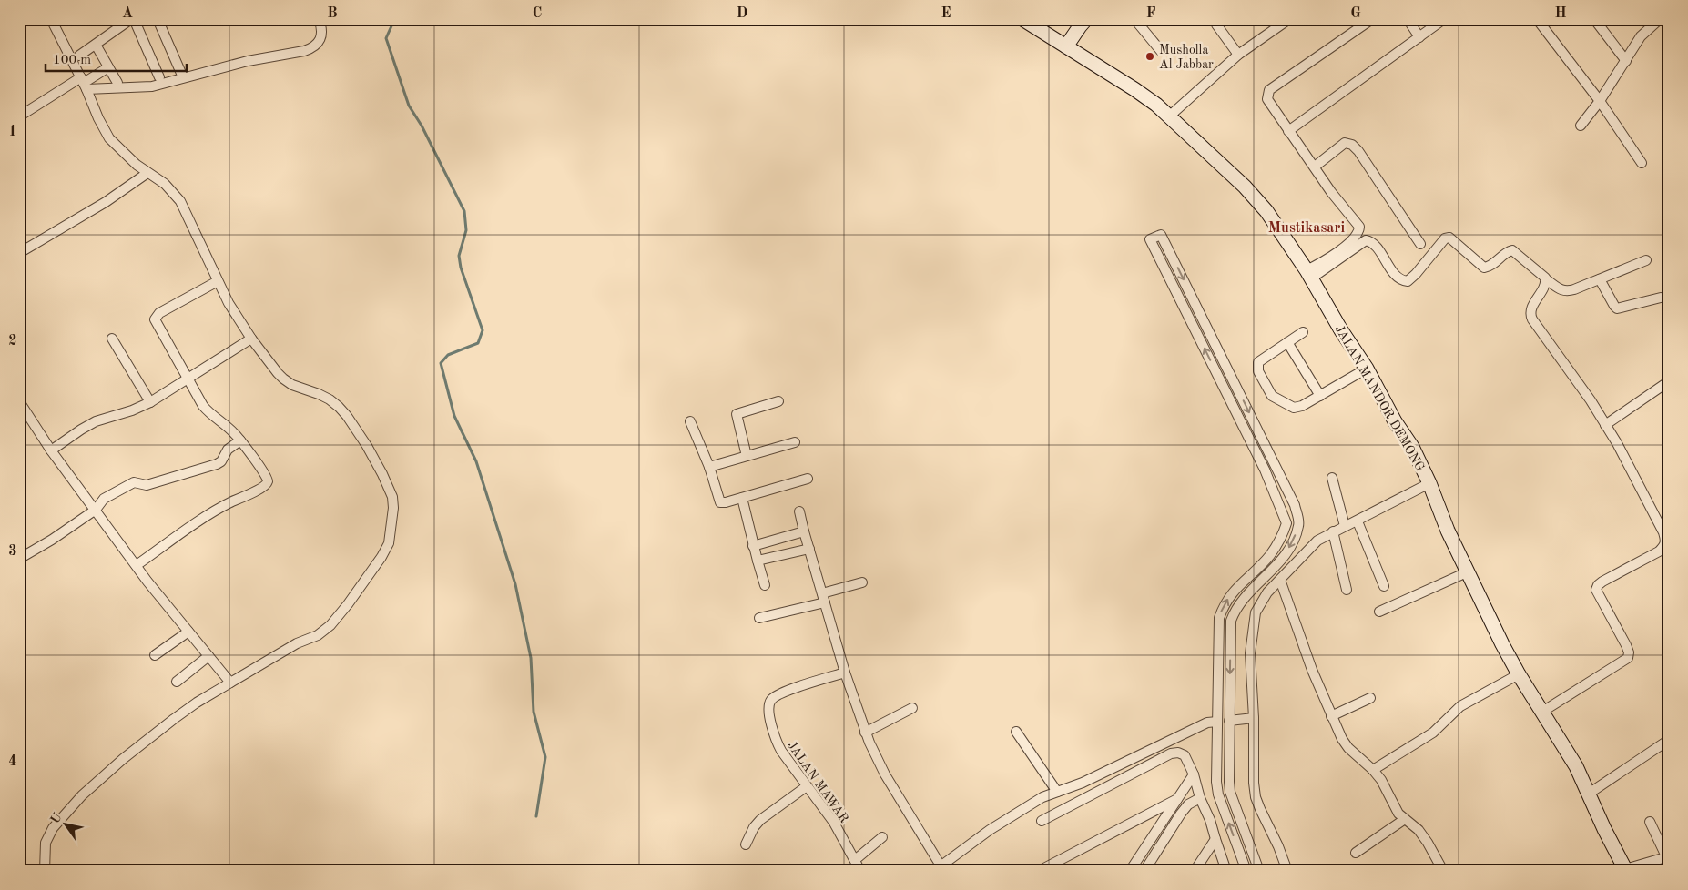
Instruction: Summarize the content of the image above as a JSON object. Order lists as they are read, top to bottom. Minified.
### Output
{"streets":{"main road":["JALAN MANDOR DEMONG"],"street":["JALAN MAWAR"]},"districts":["Mustikasari"],"places":["Musholla Al Jabbar"],"scale_bar":"100 m","north":"top left","grid":{"columns":["A","B","C","D","E","F","G","H"],"rows":["1","2","3","4"]}}
